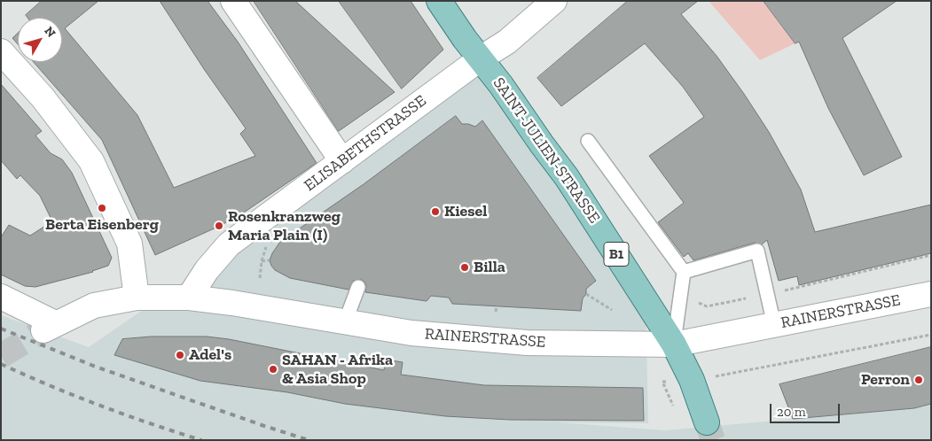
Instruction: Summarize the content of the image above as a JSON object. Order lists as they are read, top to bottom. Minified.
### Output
{"streets":{"main road":["SAINT-JULIEN-STRASSE","B1"],"street":["ELISABETHSTRASSE","RAINERSTRASSE"]},"crossings":[["ELISABETHSTRASSE","SAINT-JULIEN-STRASSE"],["ELISABETHSTRASSE","RAINERSTRASSE"],["SAINT-JULIEN-STRASSE","RAINERSTRASSE"]],"places":["Berta Eisenberg","Kiesel","Rosenkranzweg Maria Plain (I)","Billa","Adel's","SAHAN - Afrika & Asia Shop","Perron"],"scale_bar":"20 m","north":"top right"}
